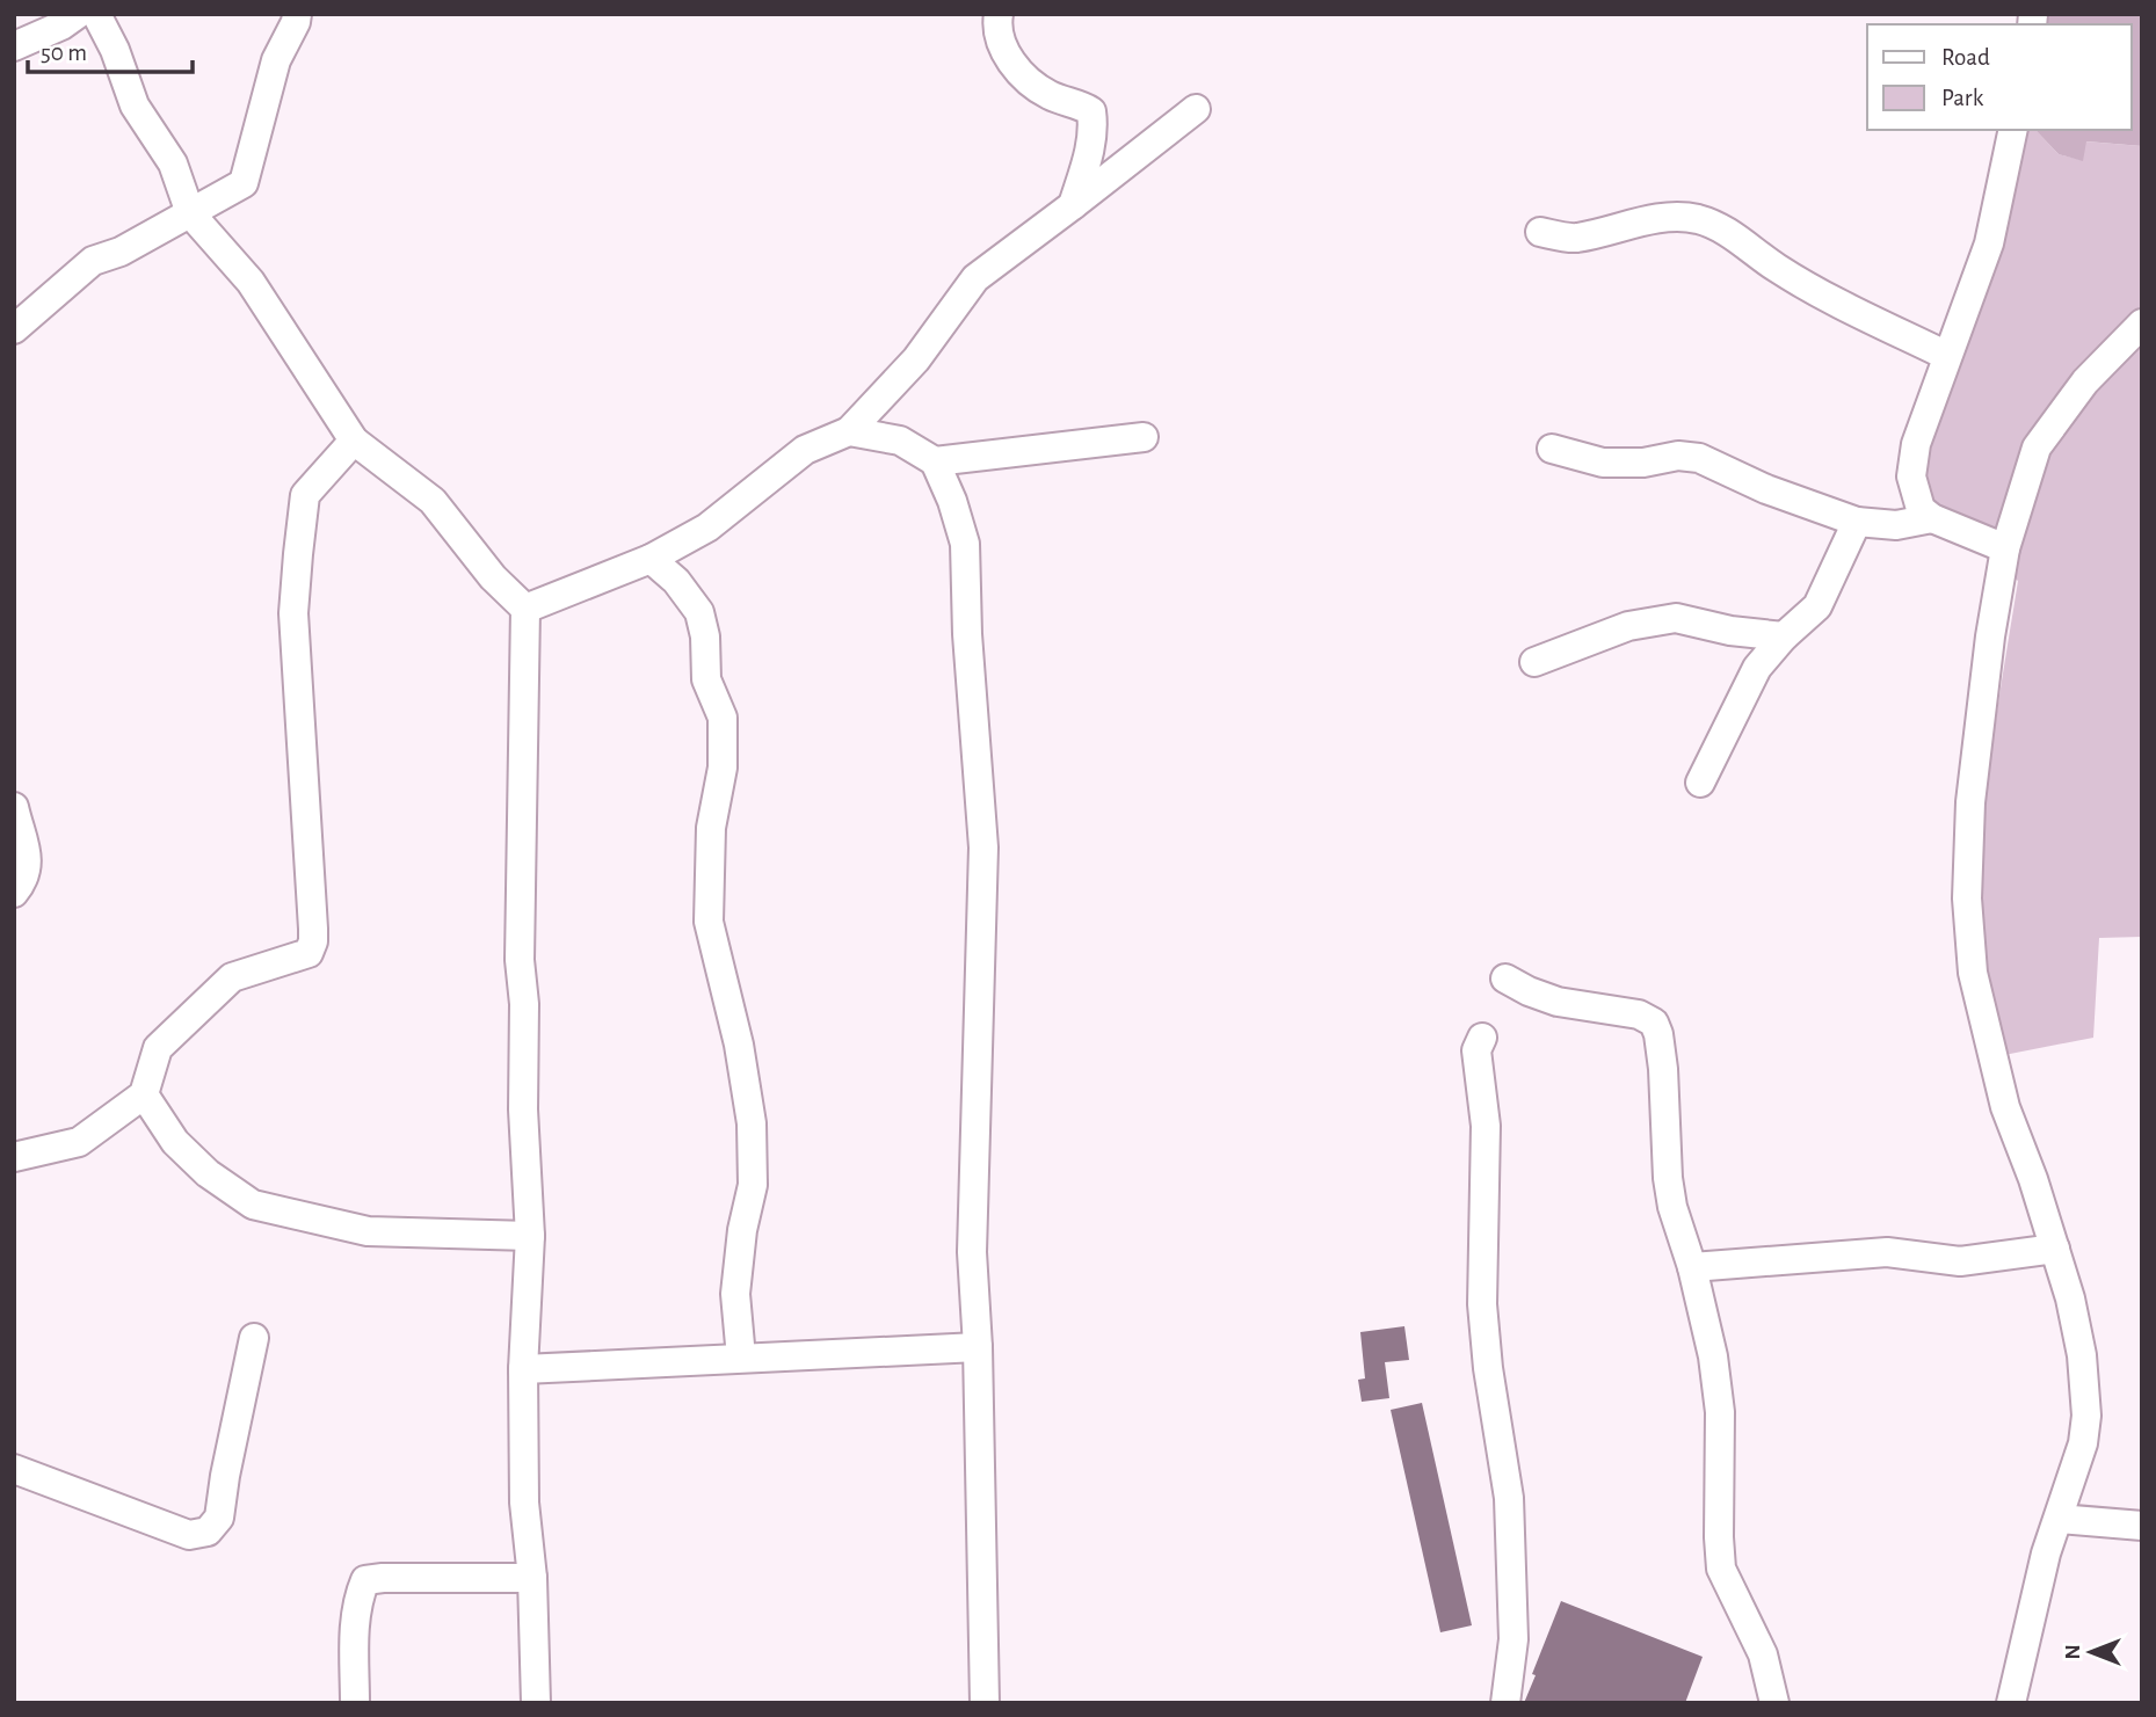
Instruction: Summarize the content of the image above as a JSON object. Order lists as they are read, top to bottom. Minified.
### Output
{"legend":["Road","Park"],"scale_bar":"50 m","north":"left"}
